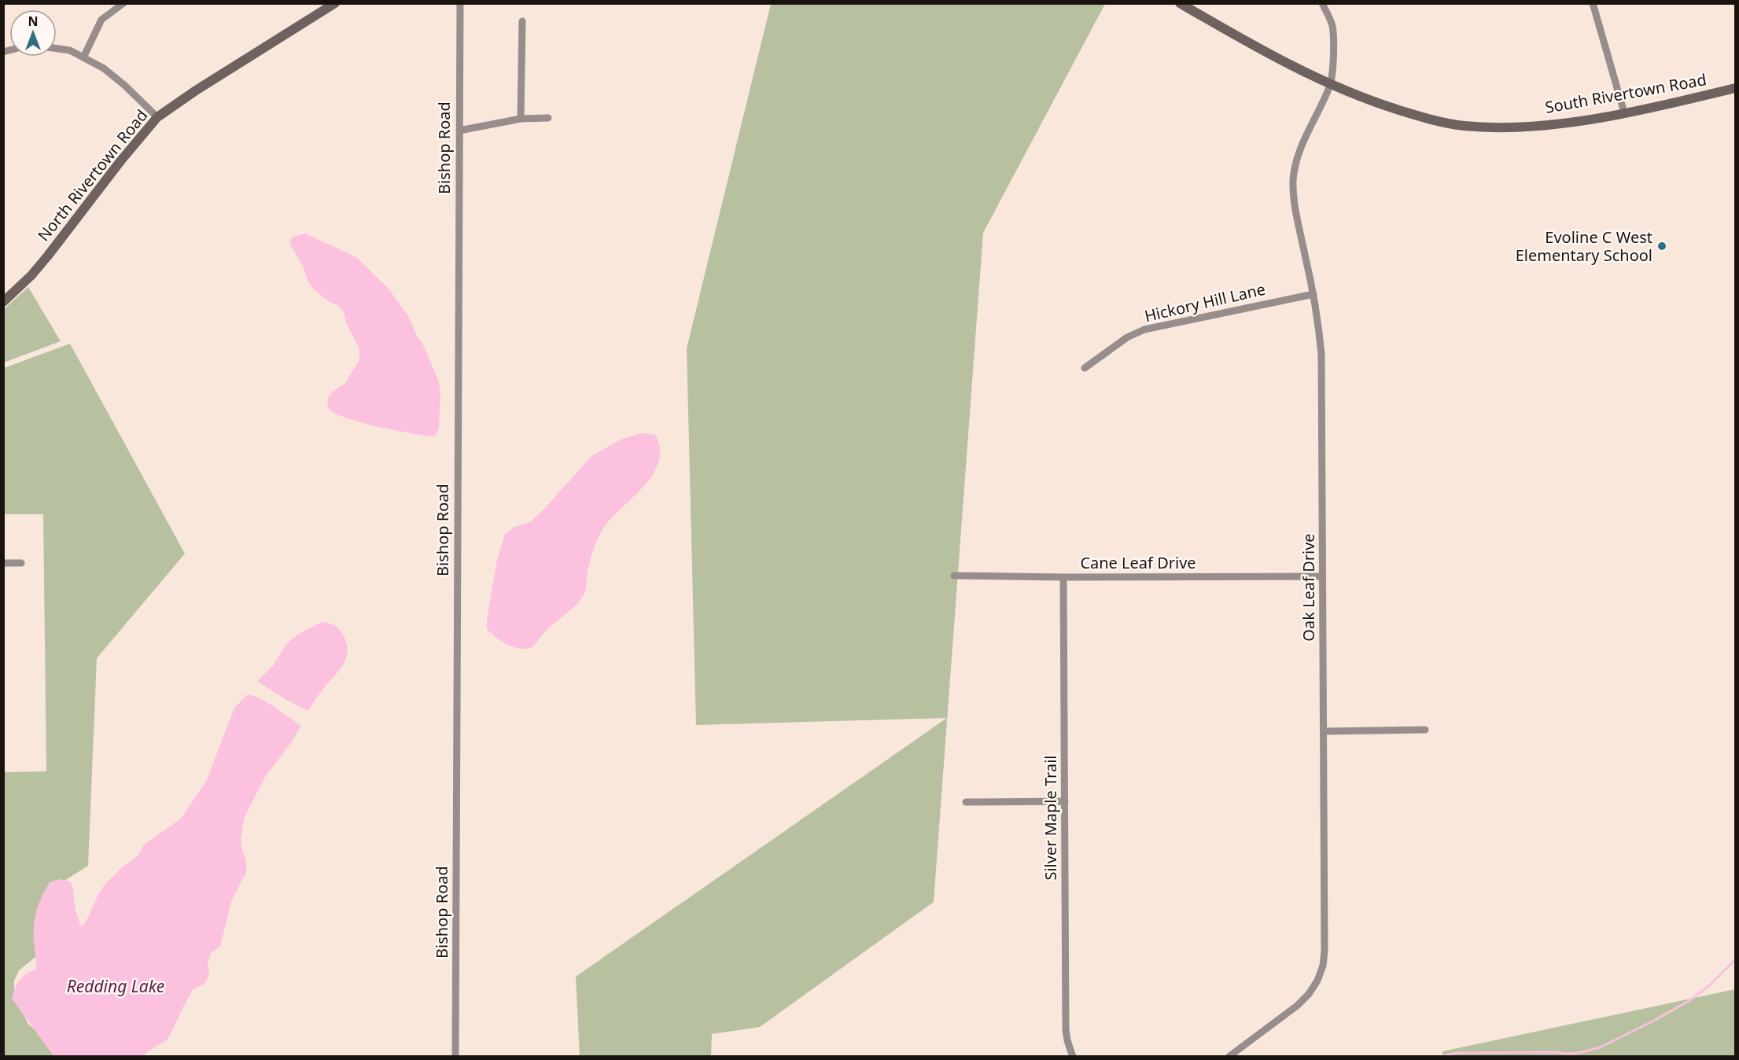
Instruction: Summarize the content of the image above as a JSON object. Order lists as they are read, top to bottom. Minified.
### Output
{"streets":{"main road":["South Rivertown Road","North Rivertown Road"],"street":["Bishop Road","Hickory Hill Lane","Cane Leaf Drive","Oak Leaf Drive","Silver Maple Trail"]},"crossings":[["South Rivertown Road","Oak Leaf Drive"],["Hickory Hill Lane","Oak Leaf Drive"],["Cane Leaf Drive","Oak Leaf Drive"],["Cane Leaf Drive","Silver Maple Trail"]],"water":["Redding Lake"],"places":["Evoline C West Elementary School"],"north":"top"}
